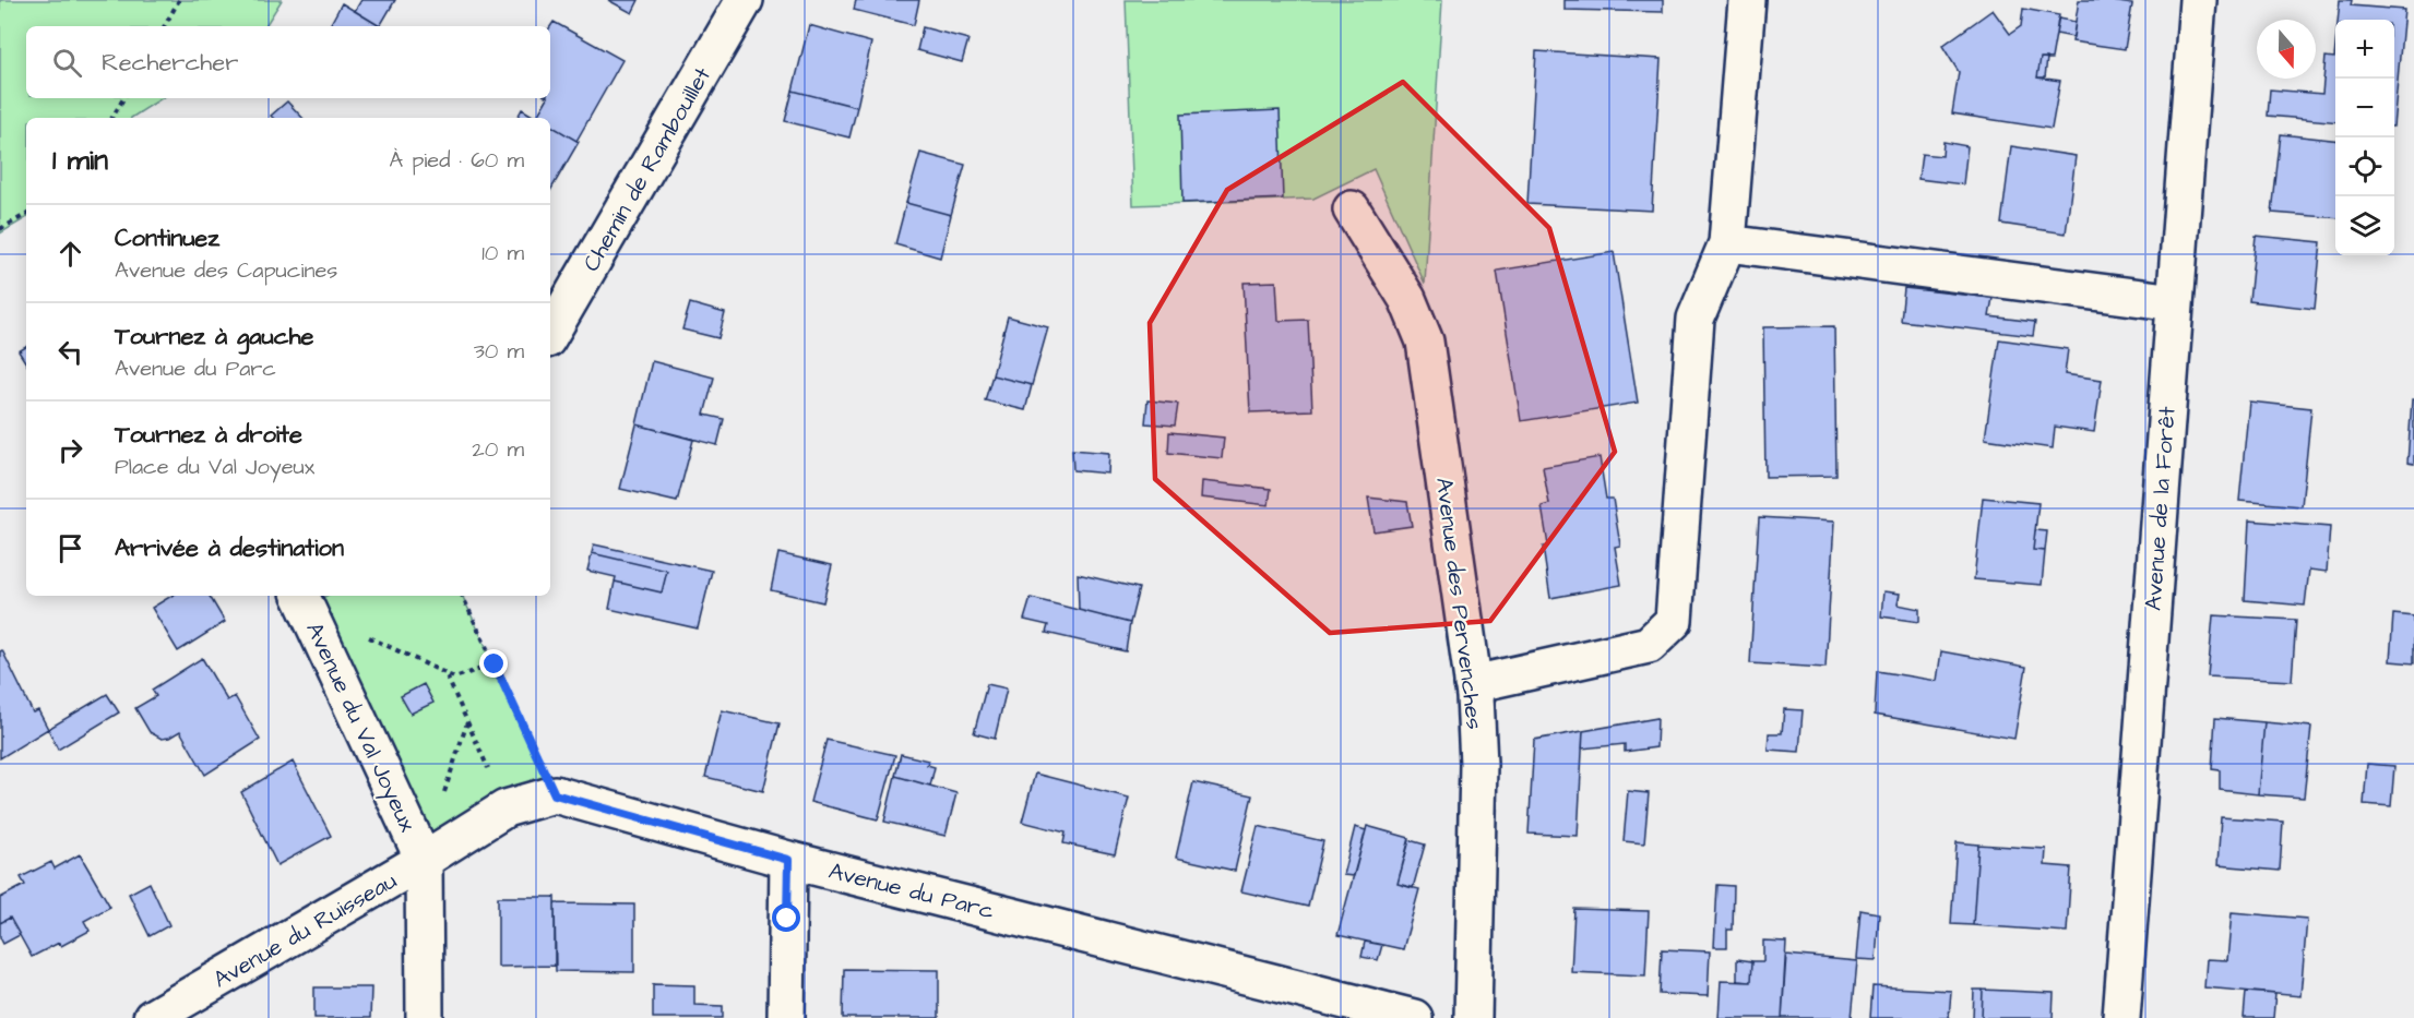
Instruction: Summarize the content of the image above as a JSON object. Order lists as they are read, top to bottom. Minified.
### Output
{"streets":{"street":["Chemin de Rambouillet","Avenue de la Forêt","Avenue des Pervenches","Avenue du Val Joyeux","Avenue du Parc","Avenue du Ruisseau"]},"crossings":[["Avenue du Val Joyeux","Avenue du Ruisseau"]],"north":"bottom","page":{"map_buttons":["+","−"],"search":"Rechercher","heading":["1 min","À pied · 60 m"],"list":[["Continuez","Avenue des Capucines","10 m"],["Tournez à gauche","Avenue du Parc","30 m"],["Tournez à droite","Place du Val Joyeux","20 m"],"Arrivée à destination"]}}
